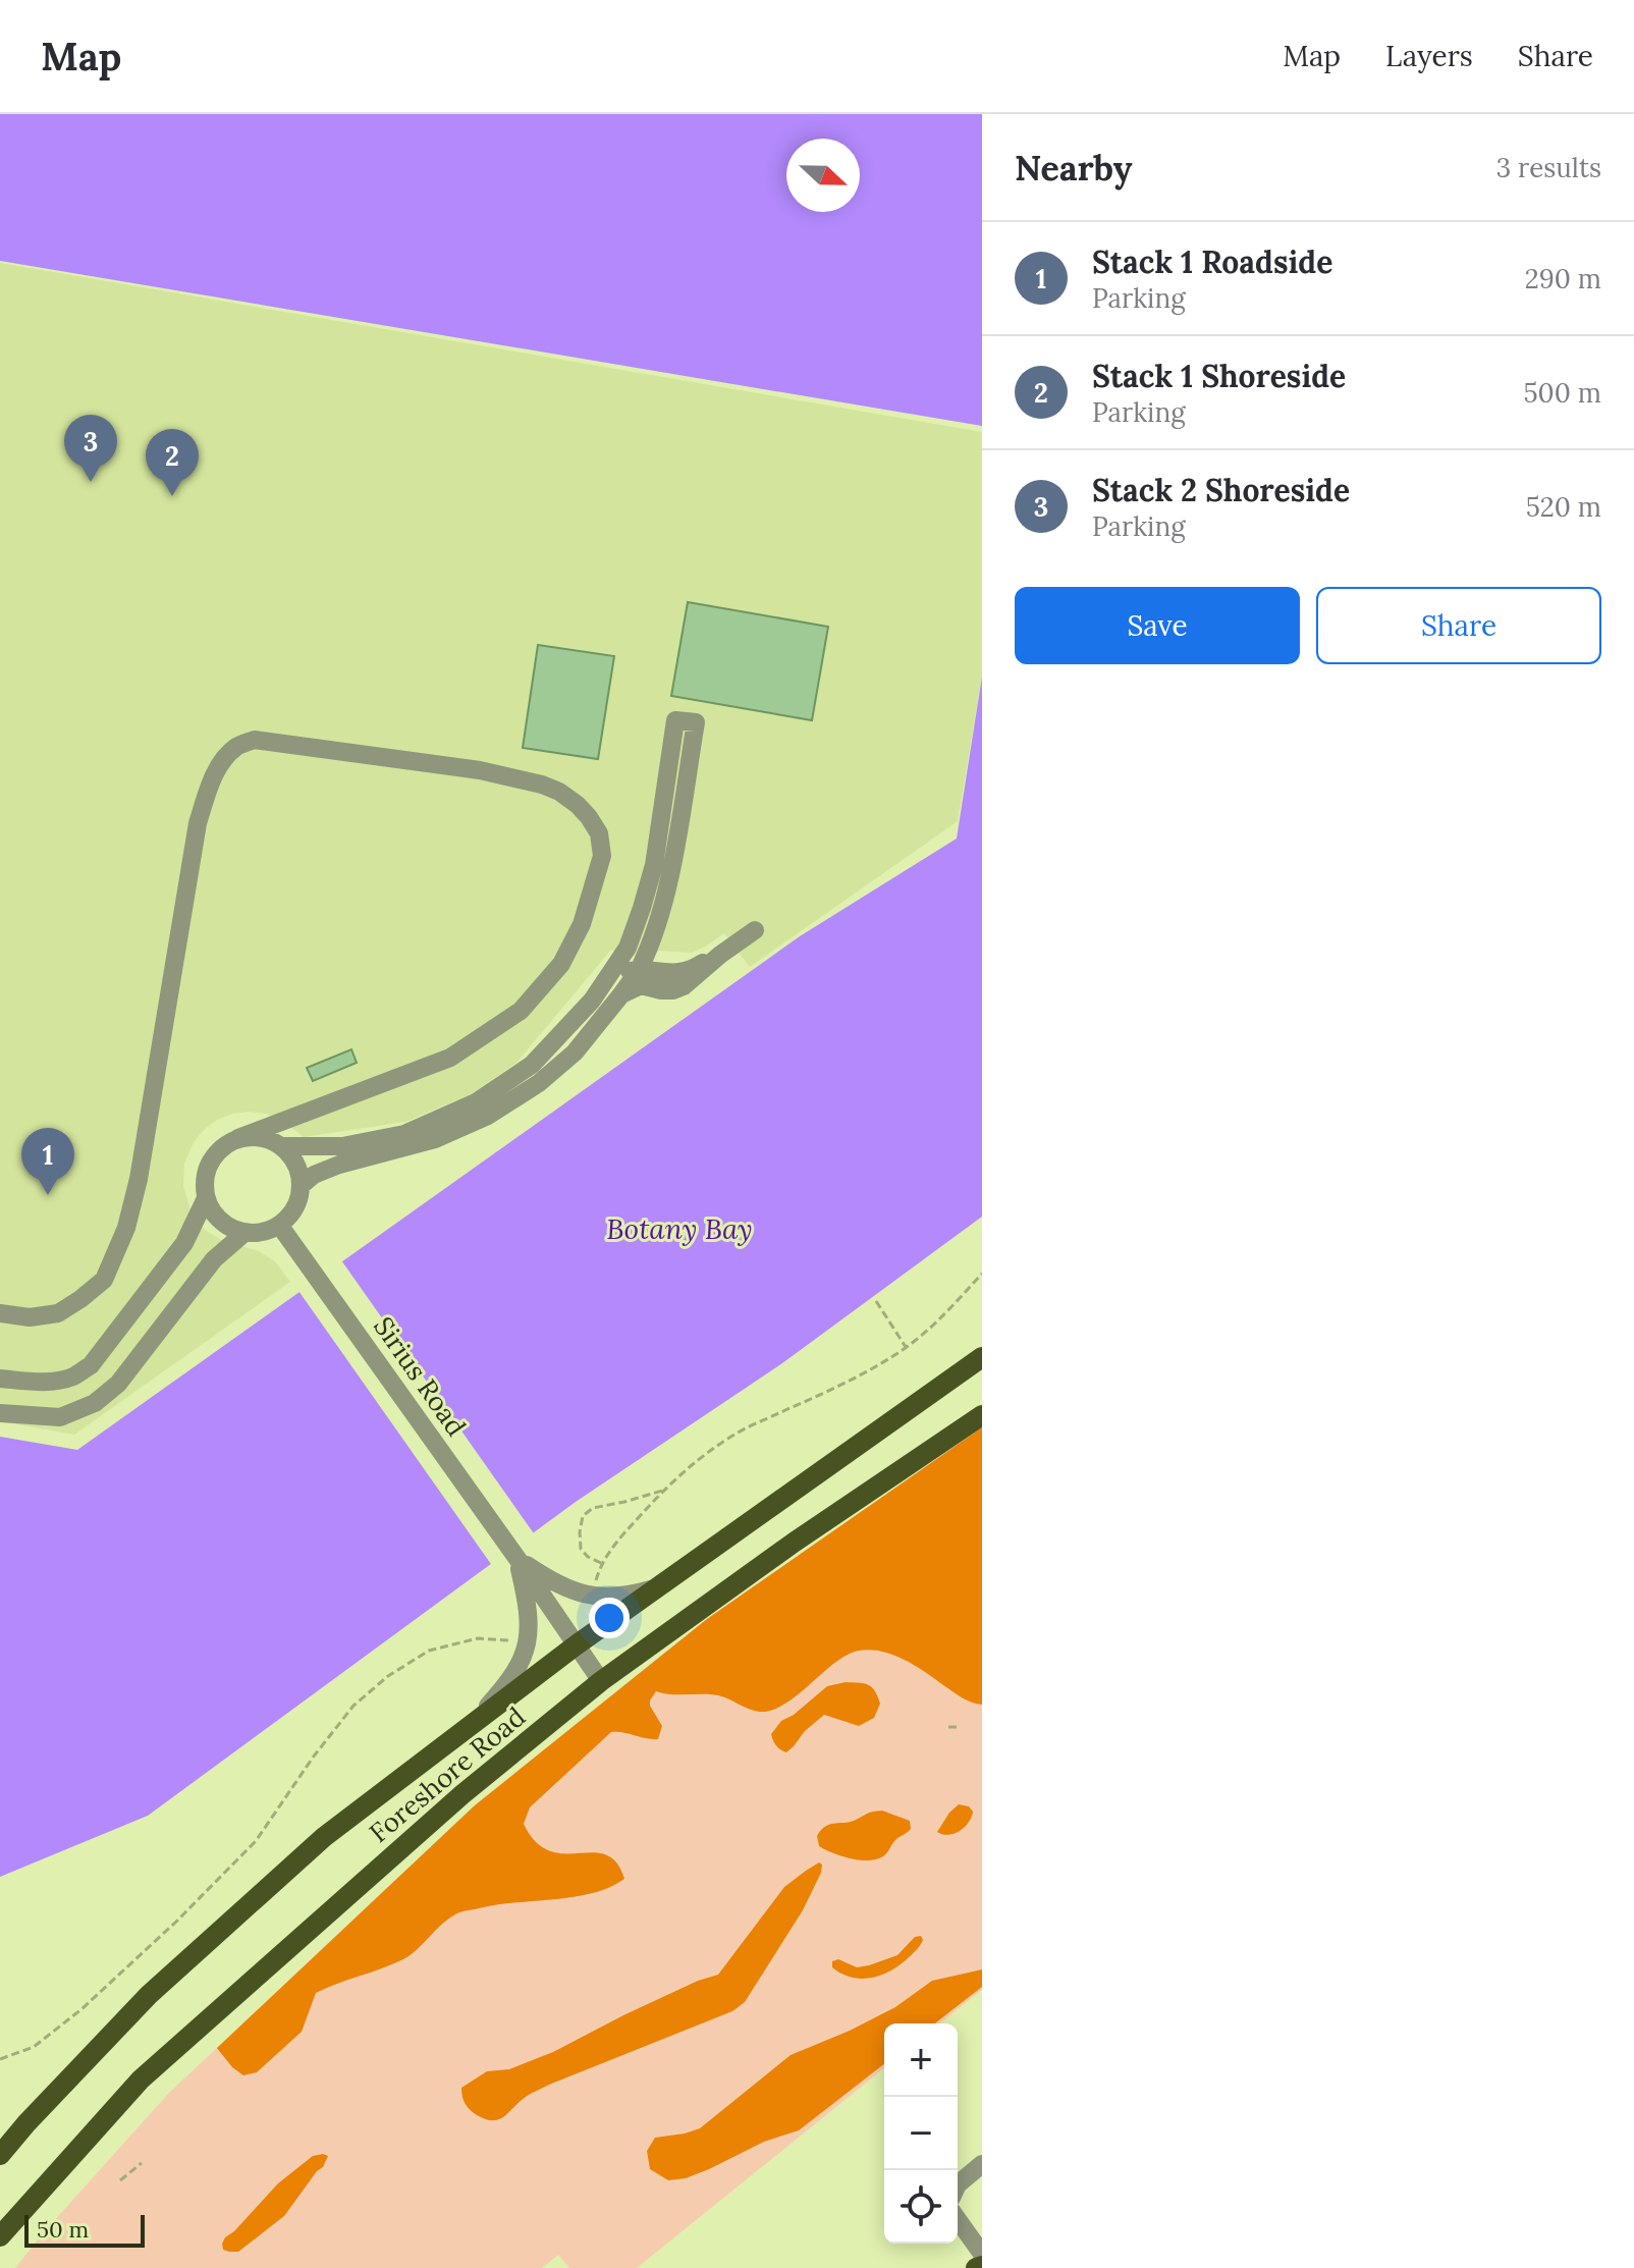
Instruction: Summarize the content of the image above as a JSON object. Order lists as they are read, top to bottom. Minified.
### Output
{"streets":{"main road":["Foreshore Road"],"street":["Sirius Road"]},"crossings":[["Sirius Road","Foreshore Road"]],"water":["Botany Bay"],"scale_bar":"50 m","north":"right","page":{"header":"Map","nav":["Map","Layers","Share"],"heading":["Nearby","3 results"],"list":[{"mark":"1","name":"Stack 1 Roadside","note":"Parking","value":"290 m"},{"mark":"2","name":"Stack 1 Shoreside","note":"Parking","value":"500 m"},{"mark":"3","name":"Stack 2 Shoreside","note":"Parking","value":"520 m"}],"pins":["3","2","1"],"buttons":["Save","Share"],"map_buttons":["+","−"],"scale":"50 m"}}
